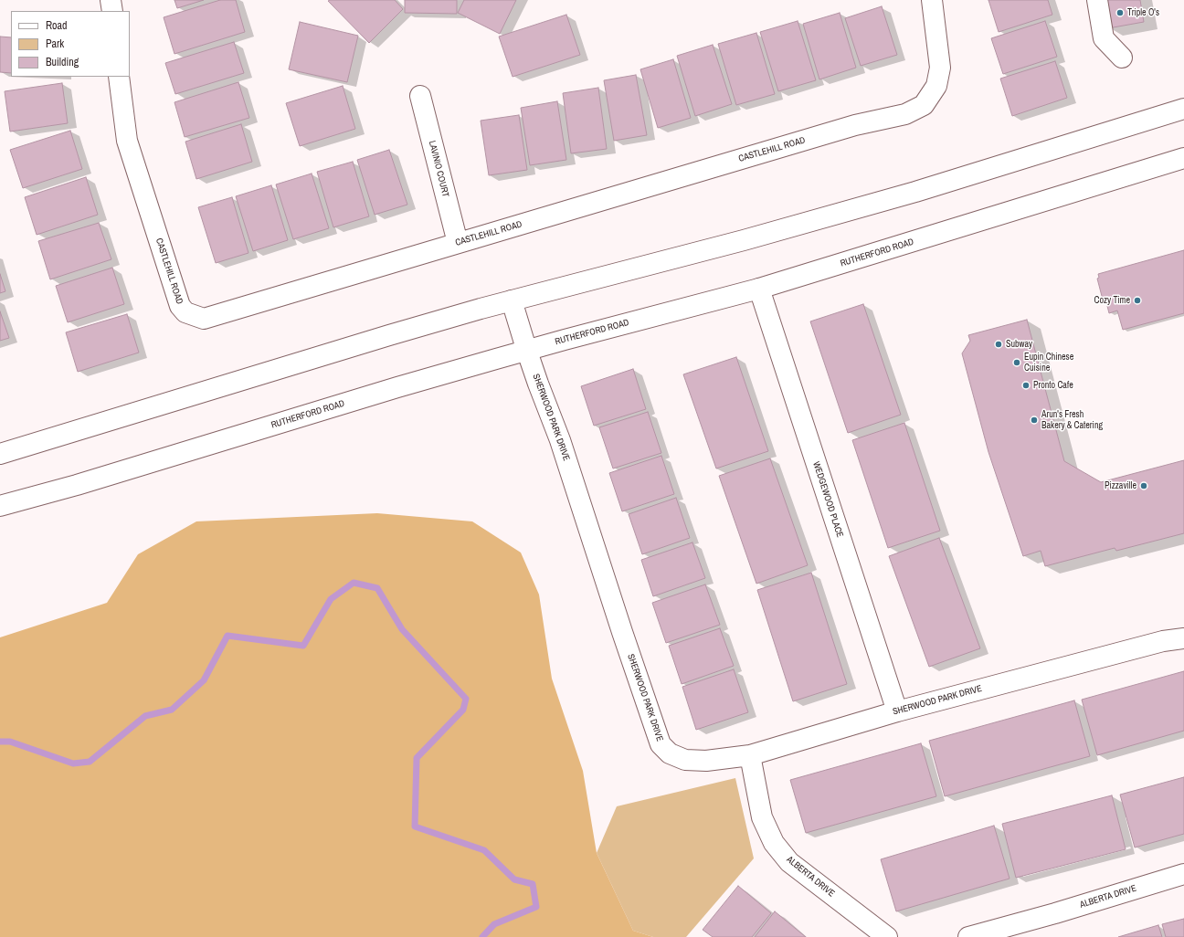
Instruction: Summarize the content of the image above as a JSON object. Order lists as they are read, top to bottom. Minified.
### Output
{"streets":{"street":["CASTLEHILL ROAD","LAVINIO COURT","RUTHERFORD ROAD","SHERWOOD PARK DRIVE","WEDGEWOOD PLACE","ALBERTA DRIVE"]},"crossings":[["CASTLEHILL ROAD","LAVINIO COURT"],["RUTHERFORD ROAD","SHERWOOD PARK DRIVE"],["RUTHERFORD ROAD","WEDGEWOOD PLACE"],["SHERWOOD PARK DRIVE","WEDGEWOOD PLACE"],["SHERWOOD PARK DRIVE","ALBERTA DRIVE"]],"places":["Triple O's","Cozy Time","Subway","Eupin Chinese Cuisine","Pronto Cafe","Arun's Fresh Bakery & Catering","Pizzaville"],"legend":["Road","Park","Building"]}
